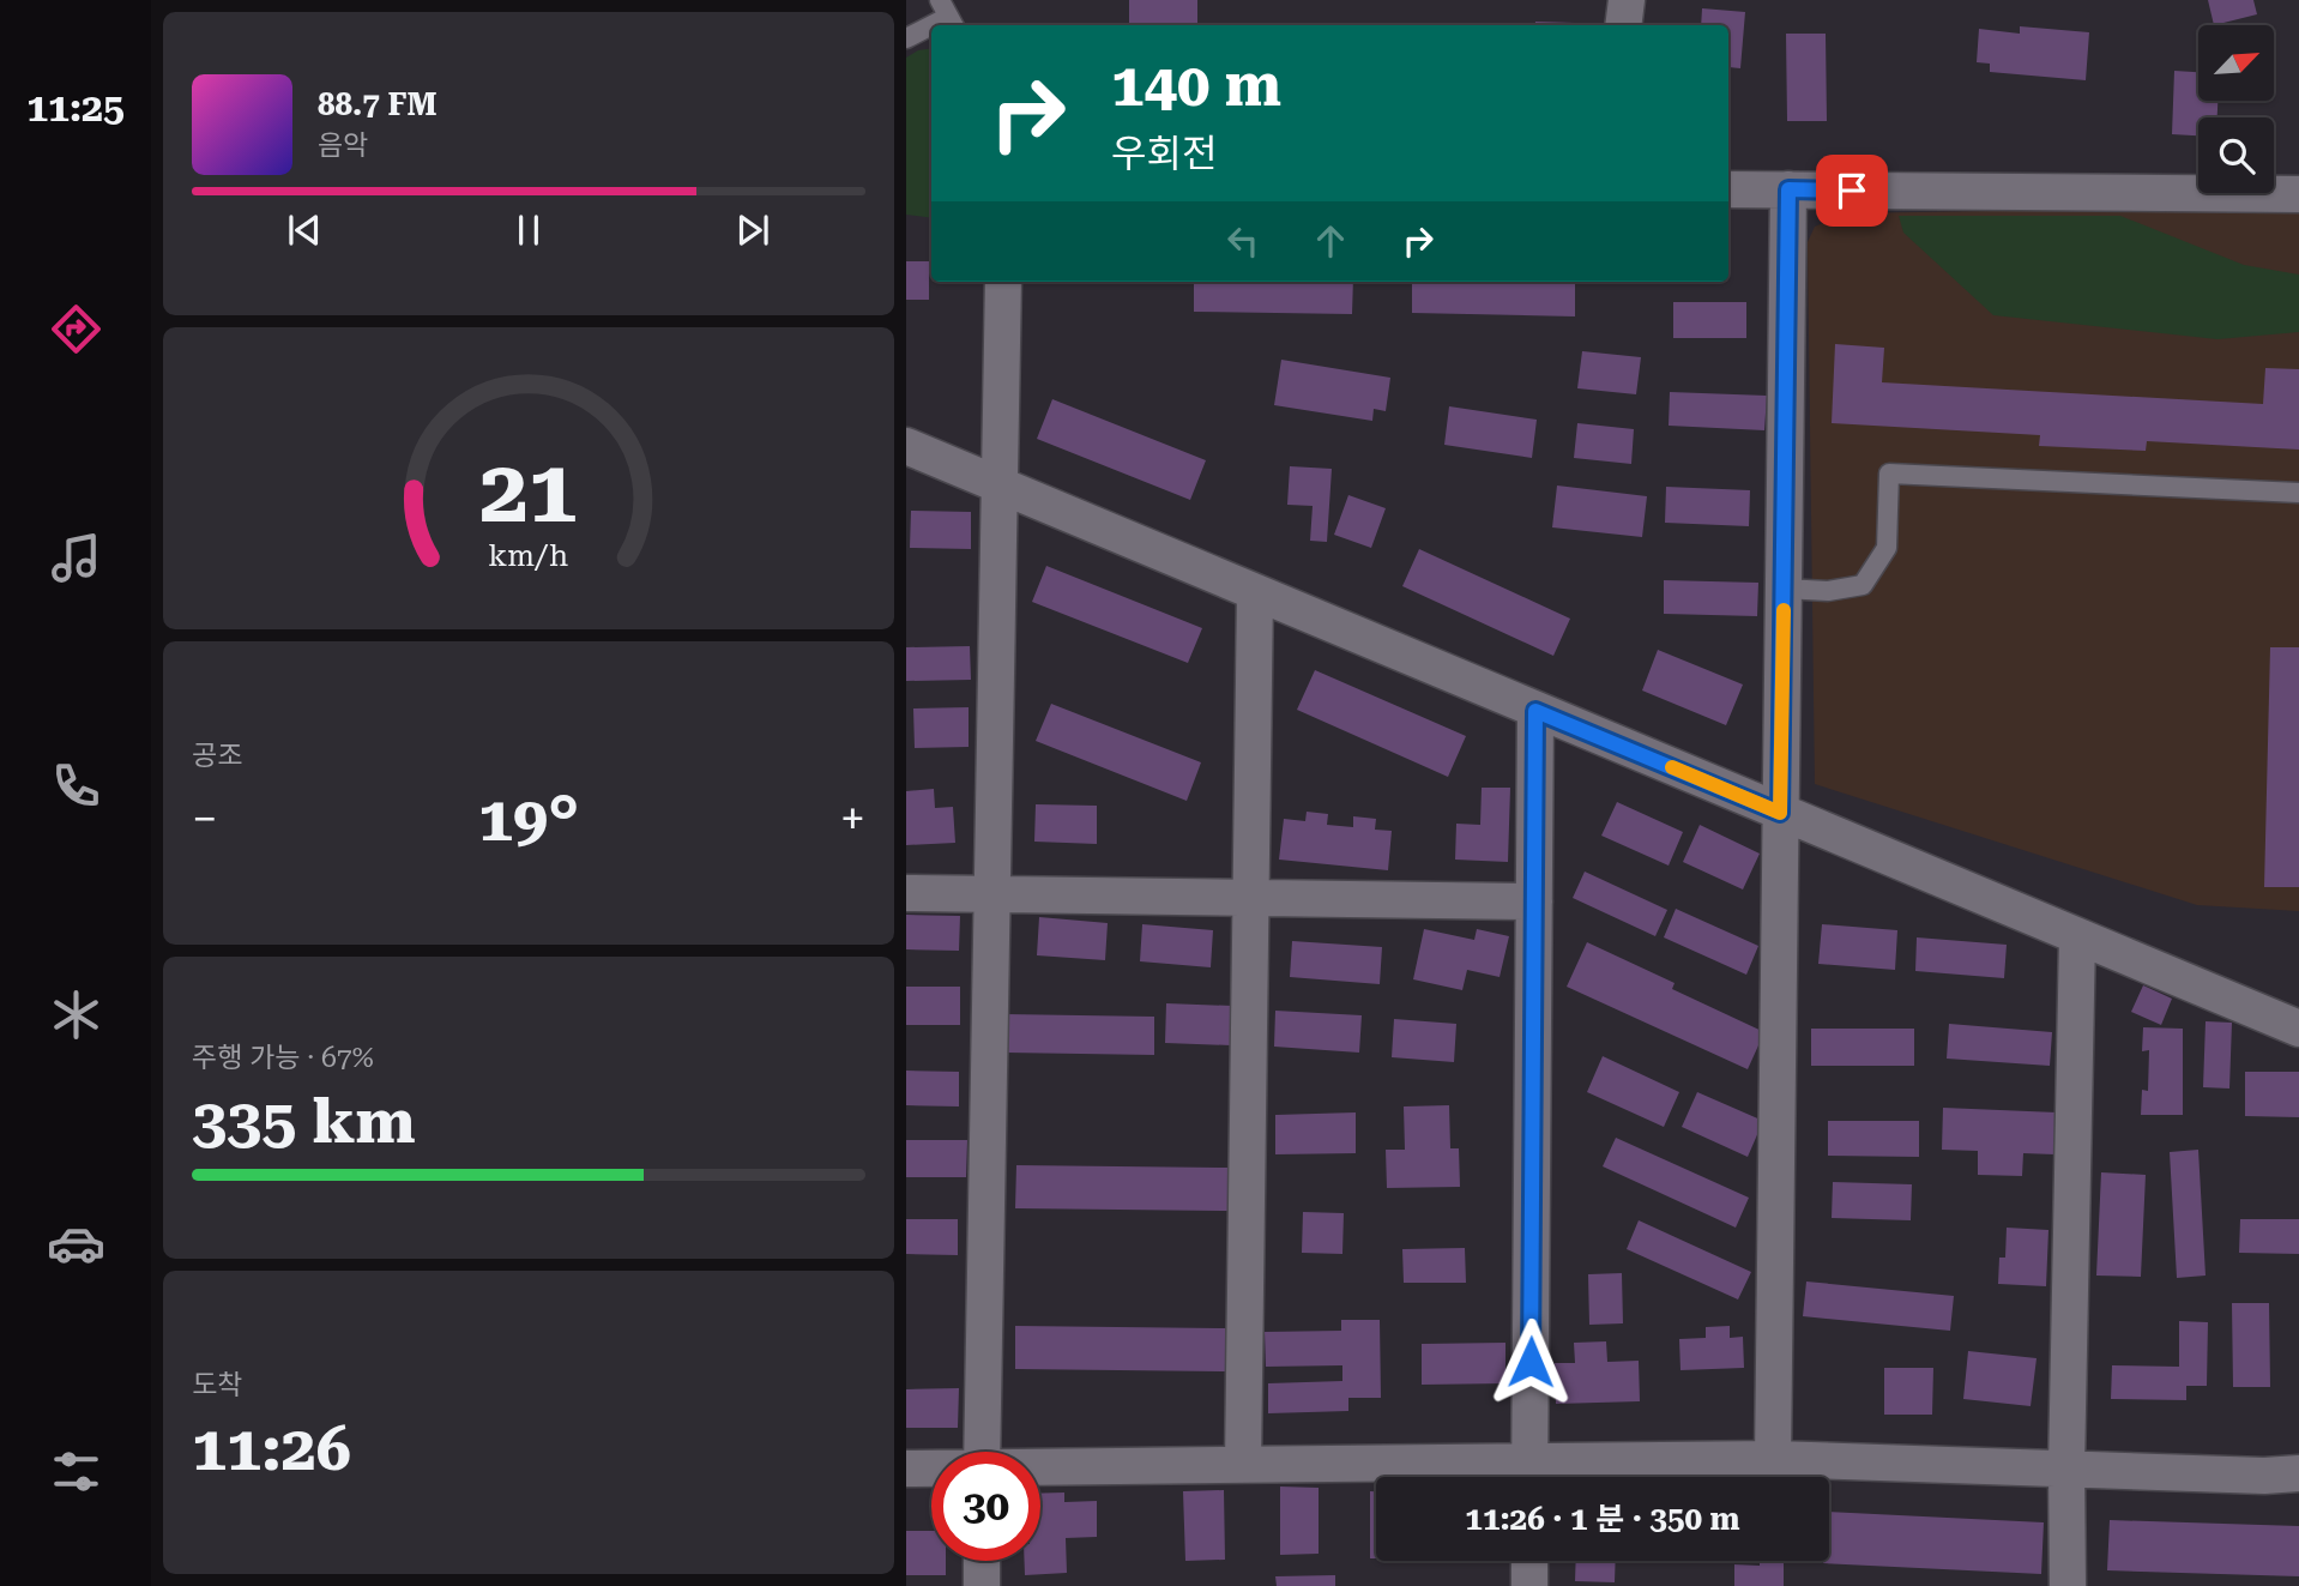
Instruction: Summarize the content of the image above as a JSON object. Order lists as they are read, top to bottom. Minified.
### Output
{"north":"top right","page":{"tabs":"11:25","turn":["140 m","우회전"],"song":["88.7 FM","음악"],"tile":["공조",["주행 가능 · 67%","335 km"],["도착","11:26"]],"heat":["−","19°","+"],"limit":"30","trip":"11:26 · 1 분 · 350 m","gauge":["21","km/h"]}}
